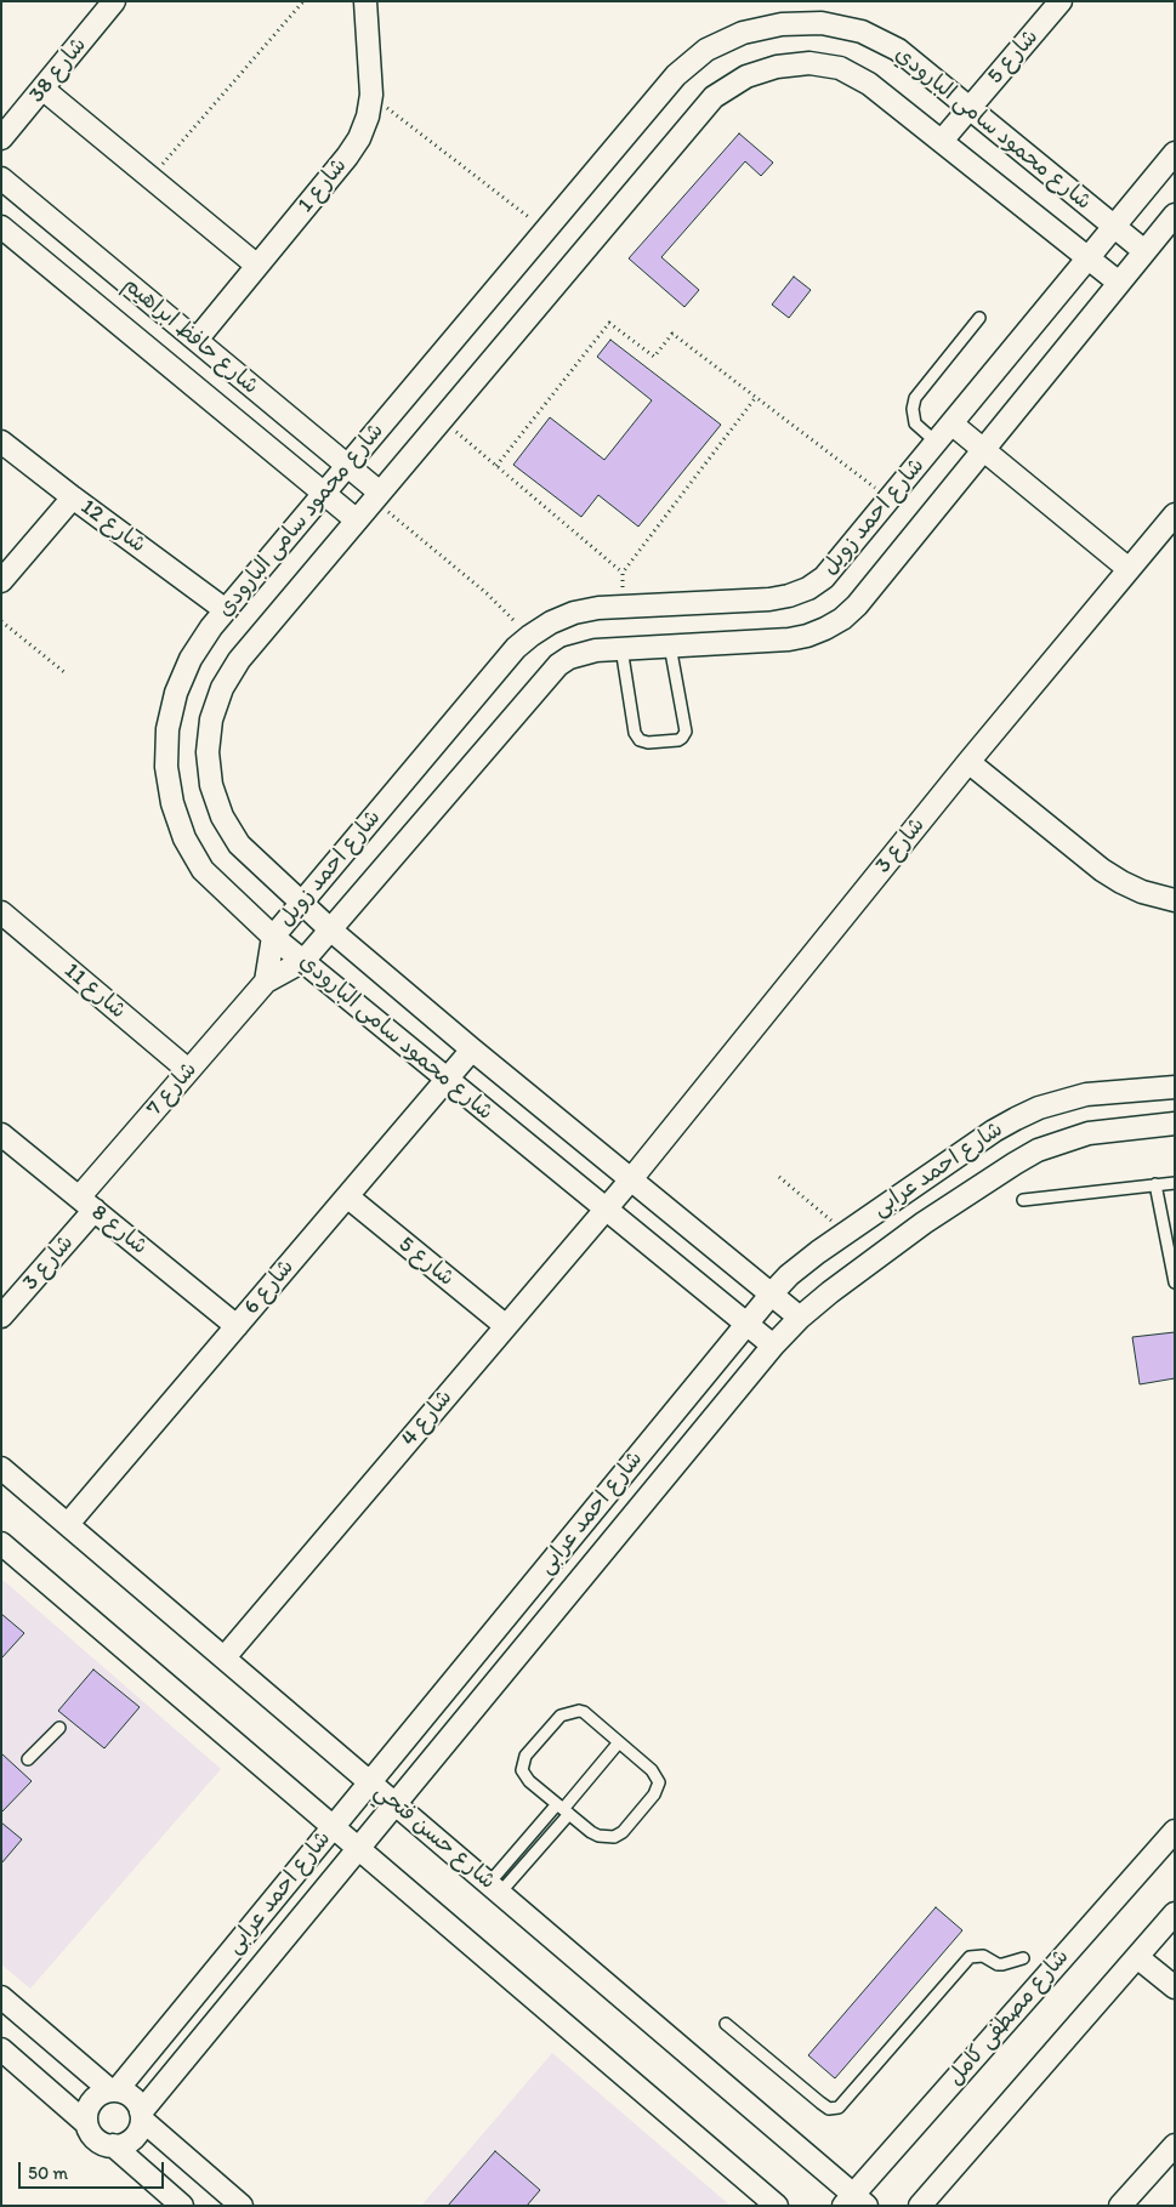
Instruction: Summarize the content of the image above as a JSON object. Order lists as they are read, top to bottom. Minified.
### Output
{"streets":{"street":["شارع 5","شارع 38","شارع محمود سامى البارودي","شارع 1","شارع حافظ ابراهيم","شارع احمد زويل","شارع 12","شارع 3","شارع 11","شارع 7","شارع احمد عرابى","شارع 8","شارع 6","شارع 4","شارع حسن فتحي","شارع مصطفى كامل"]},"crossings":[["شارع 5","شارع محمود سامى البارودي"],["شارع 5","شارع 6"],["شارع 5","شارع 4"],["شارع محمود سامى البارودي","شارع حافظ ابراهيم"],["شارع محمود سامى البارودي","شارع احمد زويل"],["شارع محمود سامى البارودي","شارع 12"],["شارع محمود سامى البارودي","شارع 3"],["شارع محمود سامى البارودي","شارع احمد عرابى"],["شارع محمود سامى البارودي","شارع 6"],["شارع محمود سامى البارودي","شارع 4"],["شارع 1","شارع حافظ ابراهيم"],["شارع احمد زويل","شارع 7"],["شارع 3","شارع 7"],["شارع 3","شارع 8"],["شارع 3","شارع 4"],["شارع 11","شارع 7"],["شارع 7","شارع 8"],["شارع احمد عرابى","شارع حسن فتحي"],["شارع 8","شارع 6"],["شارع 6","شارع حسن فتحي"],["شارع 4","شارع حسن فتحي"],["شارع حسن فتحي","شارع مصطفى كامل"]],"scale_bar":"50 m"}
